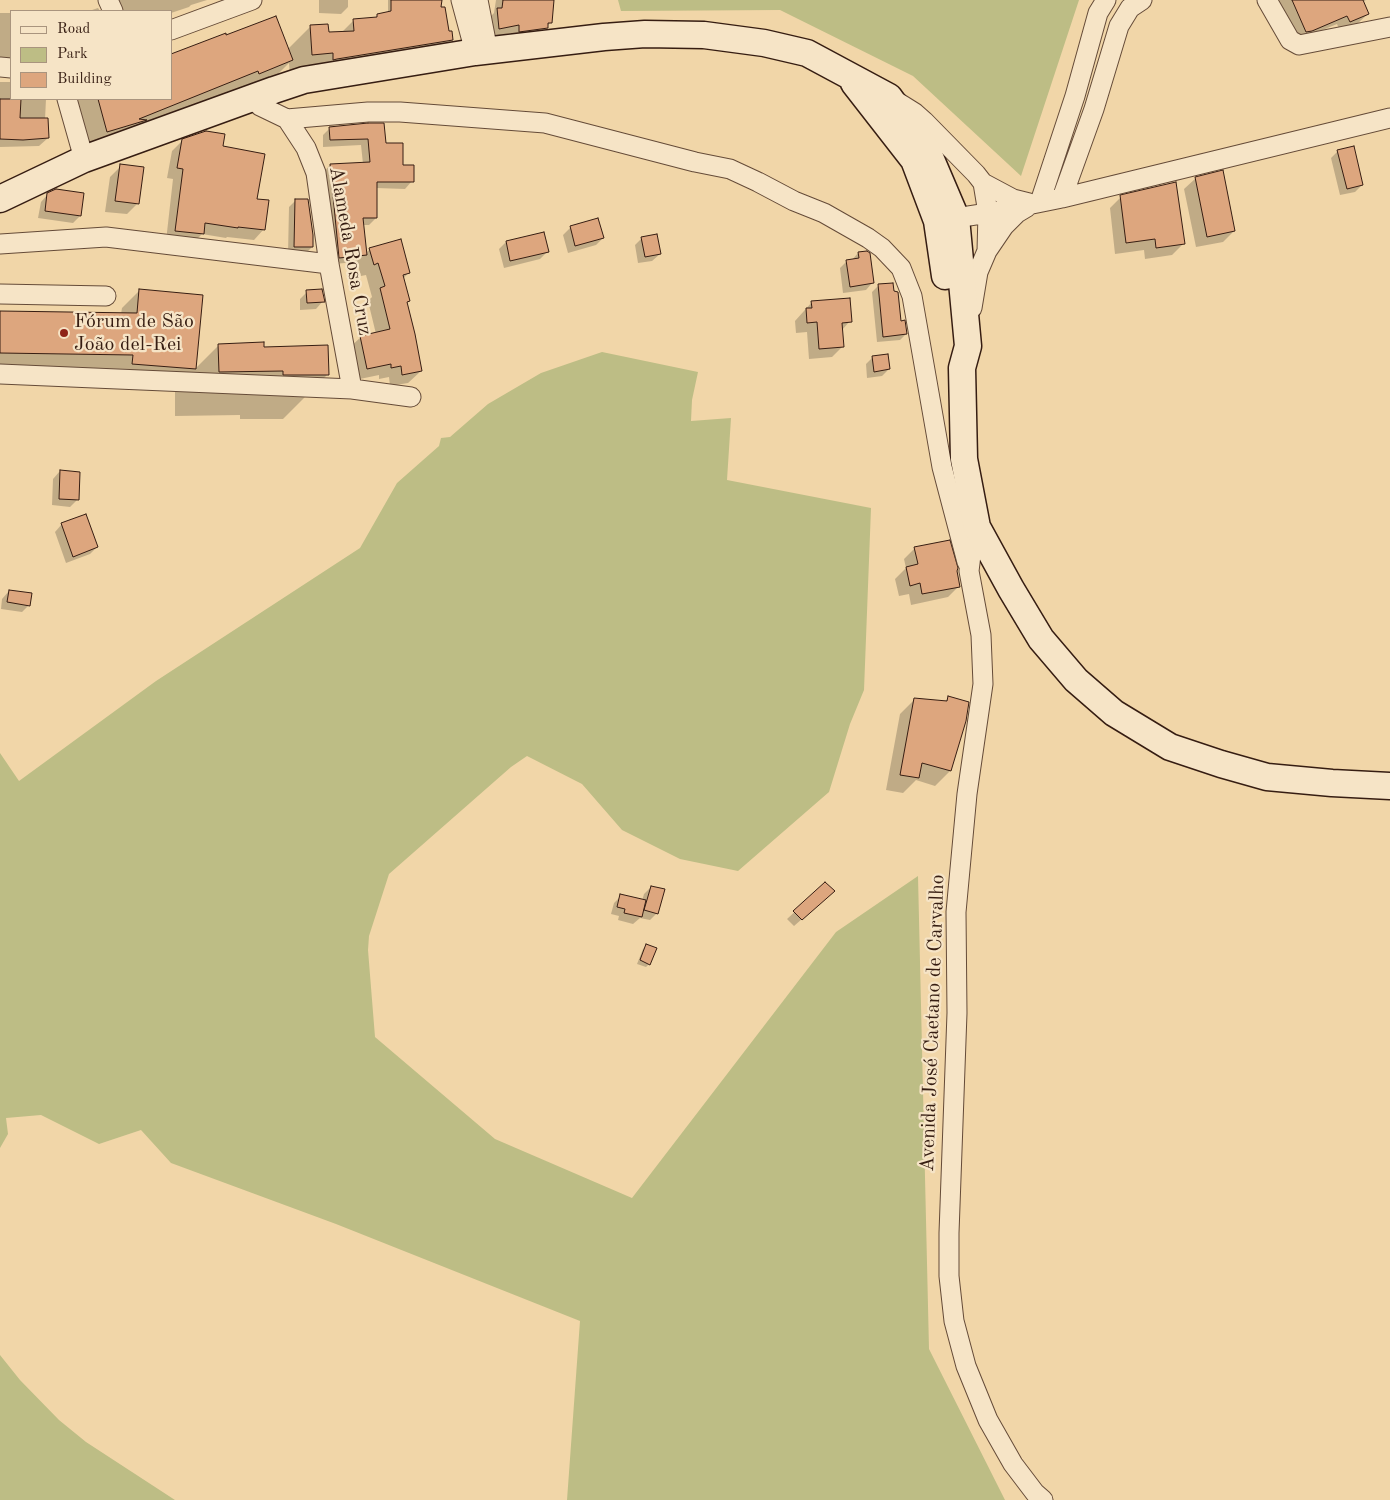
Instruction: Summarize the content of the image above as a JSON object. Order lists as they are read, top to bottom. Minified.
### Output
{"streets":{"street":["Alameda Rosa Cruz","Avenida José Caetano de Carvalho"]},"places":["Fórum de São João del-Rei"],"legend":["Road","Park","Building"]}
